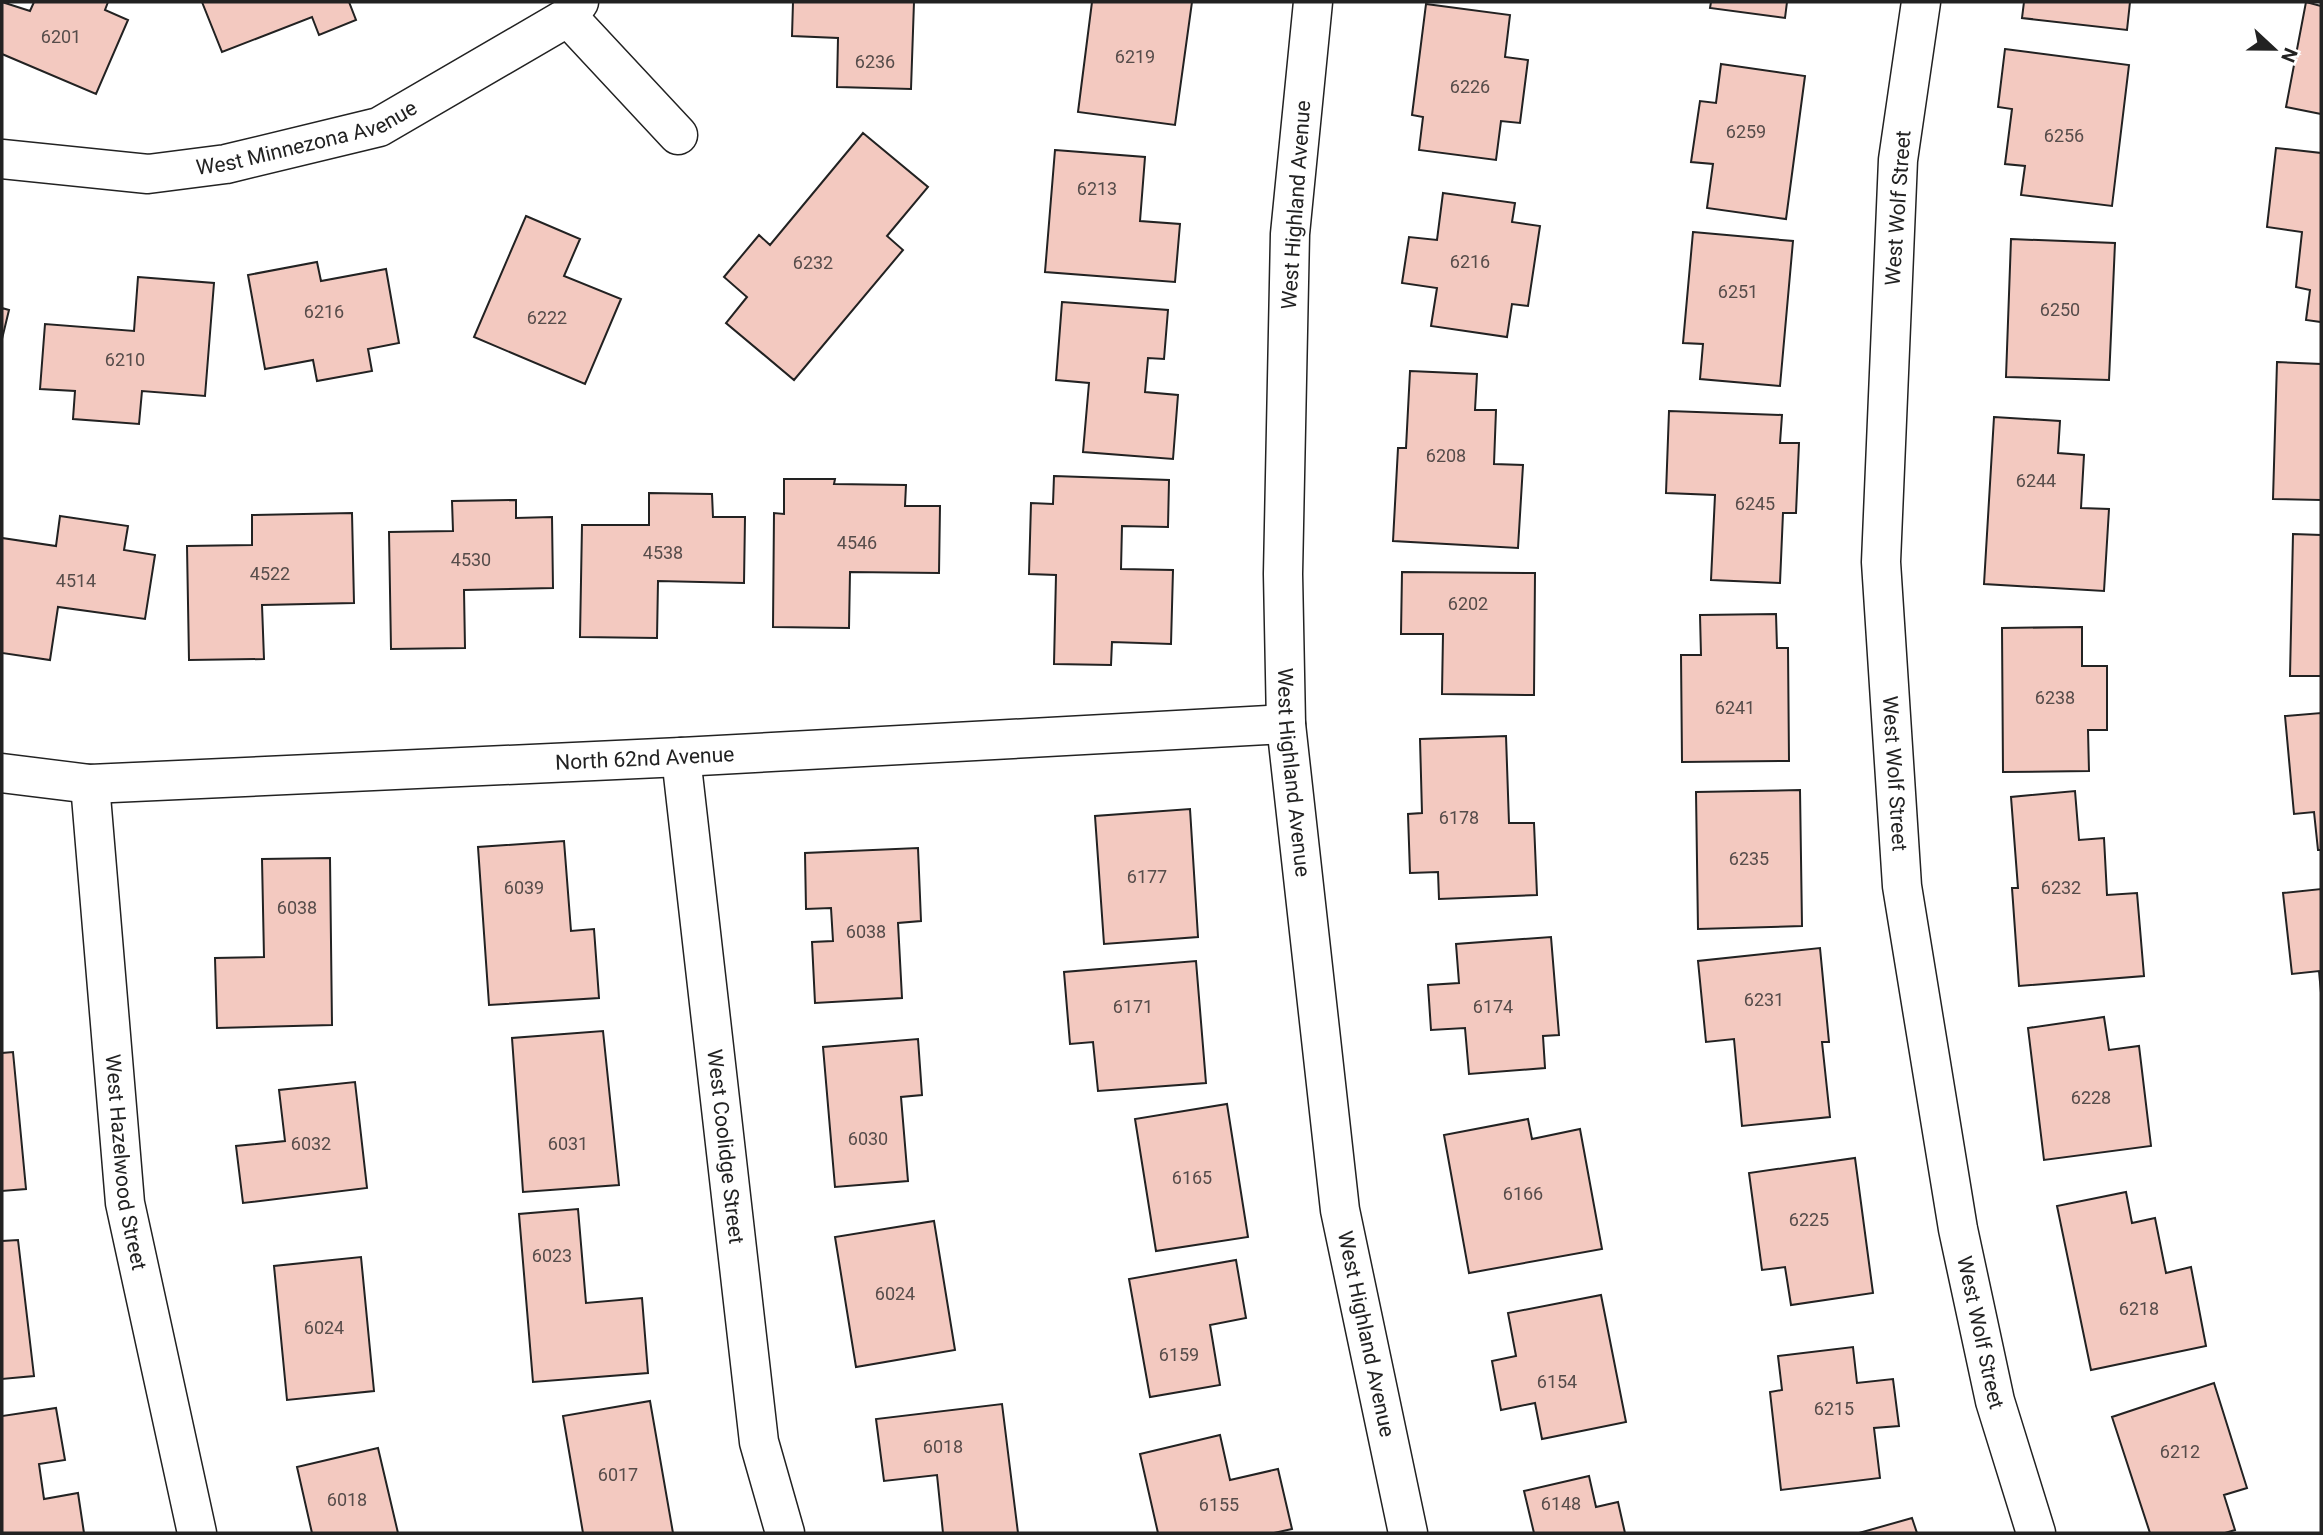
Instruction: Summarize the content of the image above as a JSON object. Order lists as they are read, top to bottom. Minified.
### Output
{"streets":{"street":["West Minnezona Avenue","West Highland Avenue","West Wolf Street","North 62nd Avenue","West Coolidge Street","West Hazelwood Street"]},"crossings":[["West Highland Avenue","North 62nd Avenue"],["North 62nd Avenue","West Coolidge Street"],["North 62nd Avenue","West Hazelwood Street"]],"house_numbers":["6201","6219","6236","6226","6259","6256","6213","6216","6232","6251","6250","6216","6222","6210","6208","6244","6245","4546","4538","4530","4522","4514","6202","6238","6241","6178","6235","6177","6039","6232","6038","6038","6231","6171","6174","6228","6030","6032","6031","6165","6166","6225","6023","6024","6218","6024","6159","6154","6215","6018","6212","6017","6018","6148","6155"],"north":"right"}
